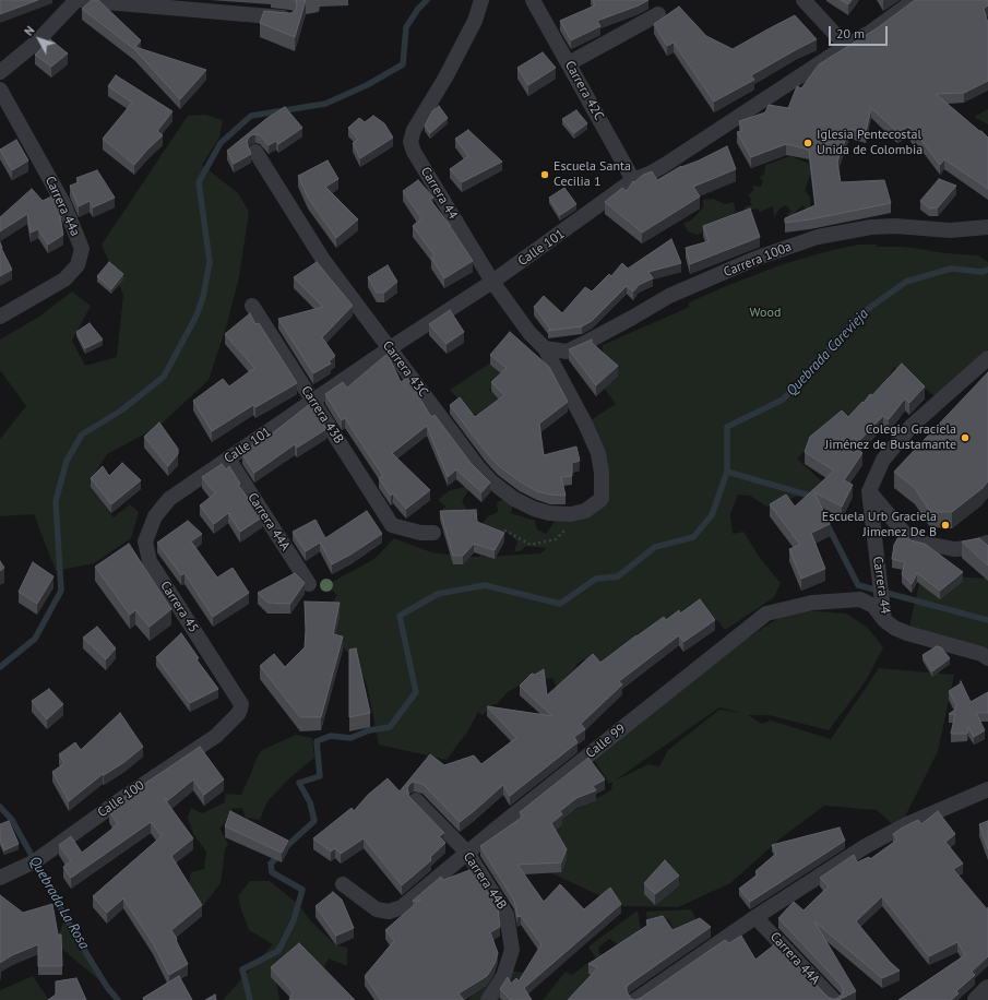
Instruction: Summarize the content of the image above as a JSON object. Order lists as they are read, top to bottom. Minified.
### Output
{"streets":{"street":["Carrera 42C","Carrera 44","Carrera 44a","Calle 101","Carrera 100a","Carrera 43C","Carrera 43B","Carrera 44A","Carrera 45","Calle 99","Calle 100","Carrera 44B"]},"crossings":[["Carrera 42C","Calle 101"],["Carrera 44","Calle 101"],["Carrera 44","Carrera 100a"],["Carrera 44","Carrera 43C"],["Carrera 44","Calle 99"],["Calle 101","Carrera 43C"],["Calle 101","Carrera 43B"],["Calle 101","Carrera 44A"],["Calle 101","Carrera 45"],["Carrera 45","Calle 100"],["Calle 99","Carrera 44B"]],"water":["Quebrada Carevieja","Quebrada La Rosa"],"parks":["Wood"],"places":["Iglesia Pentecostal Unida de Colombia","Escuela Santa Cecilia 1","Colegio Graciela Jiménez de Bustamante","Escuela Urb Graciela Jimenez De B"],"scale_bar":"20 m","north":"top left"}
